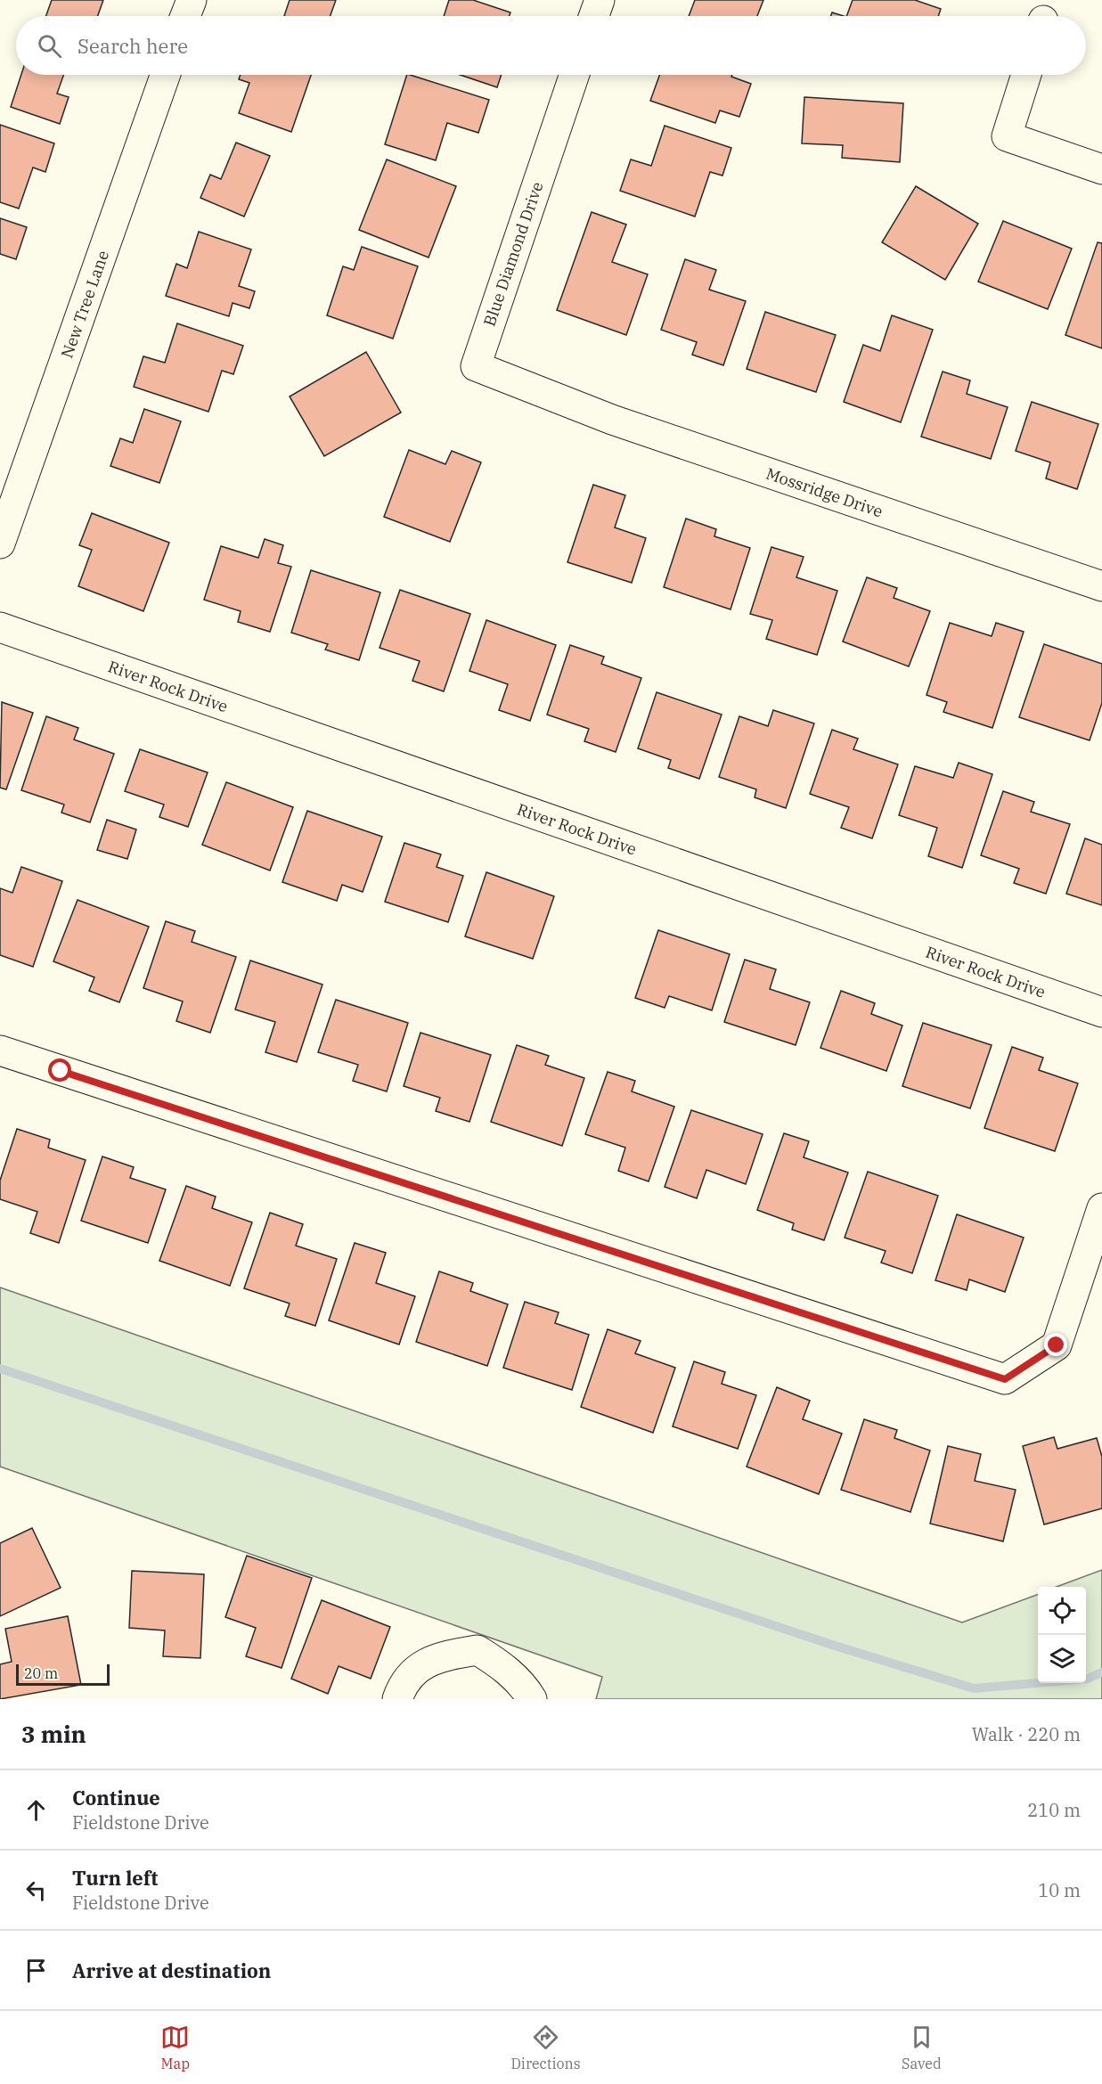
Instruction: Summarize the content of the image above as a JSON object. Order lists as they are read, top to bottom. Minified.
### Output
{"streets":{"street":["Blue Diamond Drive","New Tree Lane","Mossridge Drive","River Rock Drive"]},"crossings":[["Blue Diamond Drive","Mossridge Drive"]],"scale_bar":"20 m","page":{"search":"Search here","scale":"20 m","heading":["3 min","Walk · 220 m"],"list":[["Continue","Fieldstone Drive","210 m"],["Turn left","Fieldstone Drive","10 m"],"Arrive at destination"],"nav":["Map","Directions","Saved"]}}
